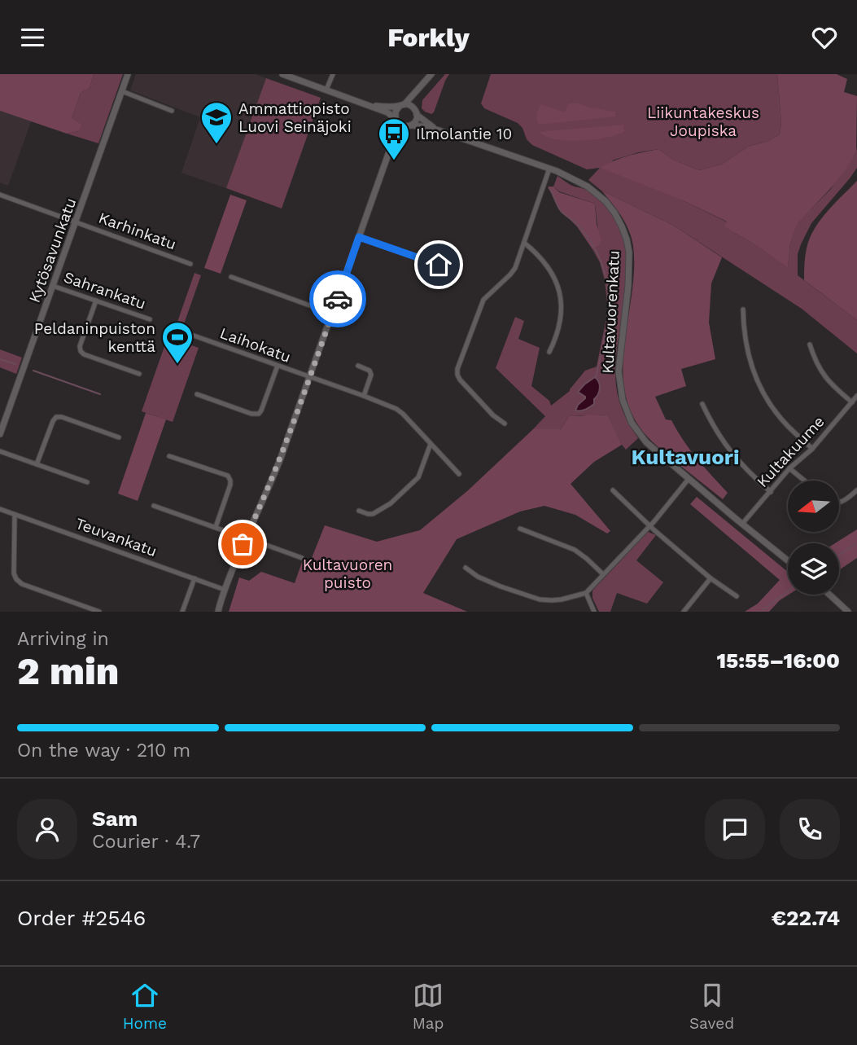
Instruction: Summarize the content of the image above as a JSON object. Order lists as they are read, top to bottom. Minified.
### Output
{"streets":{"street":["Karhinkatu","Kytösavunkatu","Sahrankatu","Kultavuorenkatu","Laihokatu","Kultakuume","Teuvankatu"]},"crossings":[["Karhinkatu","Kytösavunkatu"],["Kytösavunkatu","Sahrankatu"],["Kultavuorenkatu","Kultakuume"]],"districts":["Kultavuori"],"parks":["Liikuntakeskus Joupiska","Kultavuoren puisto"],"places":{"school or university":["Ammattiopisto Luovi Seinäjoki"],"bus stop":["Ilmolantie 10"],"sports":["Peldaninpuiston kenttä"]},"north":"left","page":{"header":"Forkly","heading":["2 min","Arriving in","15:55–16:00"],"panel":["Sam","Courier · 4.7","Order #2546","€22.74"],"bar":"On the way · 210 m","tabs":["Home","Map","Saved"]}}
